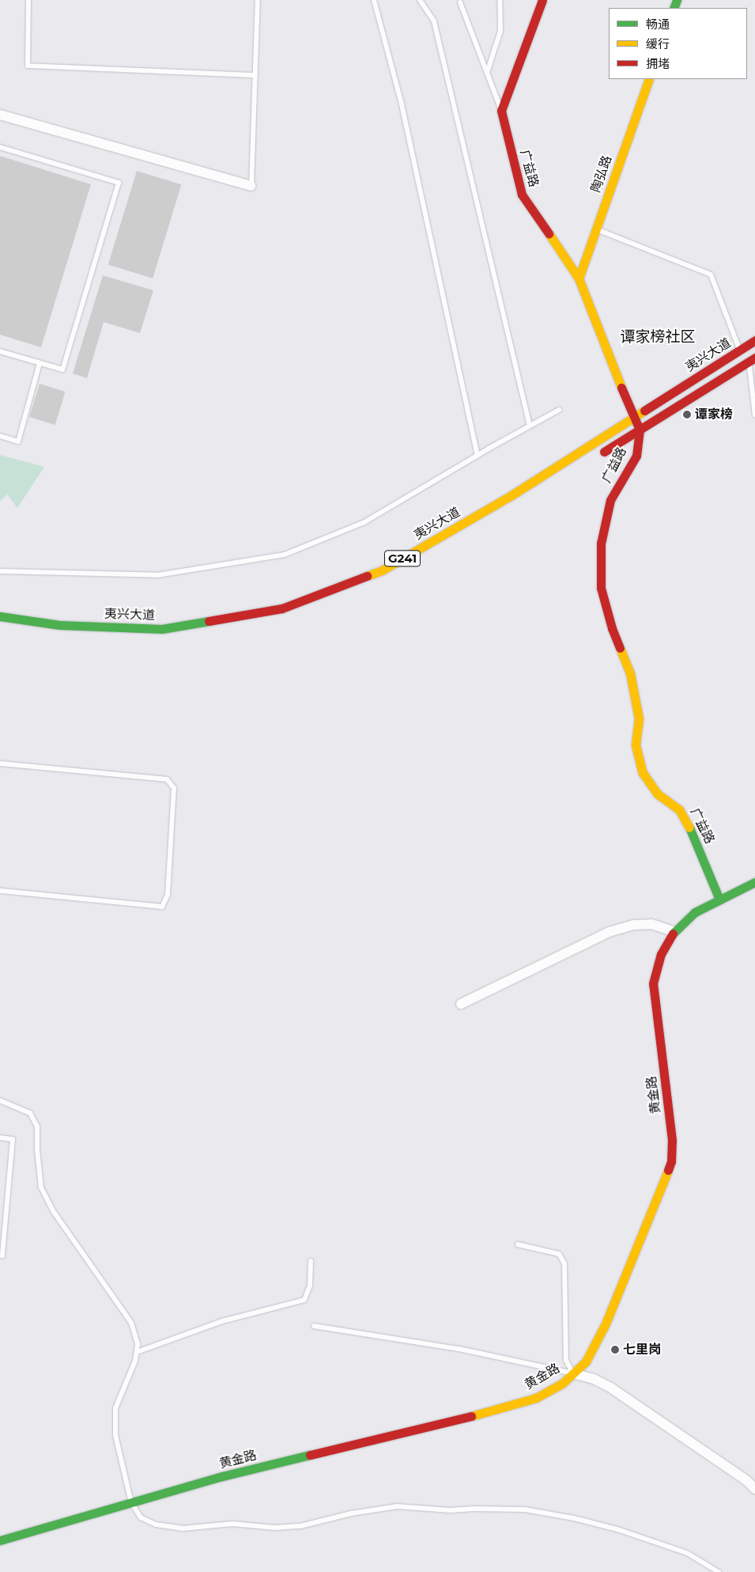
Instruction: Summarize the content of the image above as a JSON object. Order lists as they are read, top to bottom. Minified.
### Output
{"streets":{"main road":["广益路","陶弘路","夷兴大道","G241","黄金路"]},"crossings":[["广益路","陶弘路"],["广益路","夷兴大道"],["广益路","黄金路"]],"districts":["谭家榜社区"],"places":["谭家榜","七里岗"],"legend":["畅通","缓行","拥堵"]}
